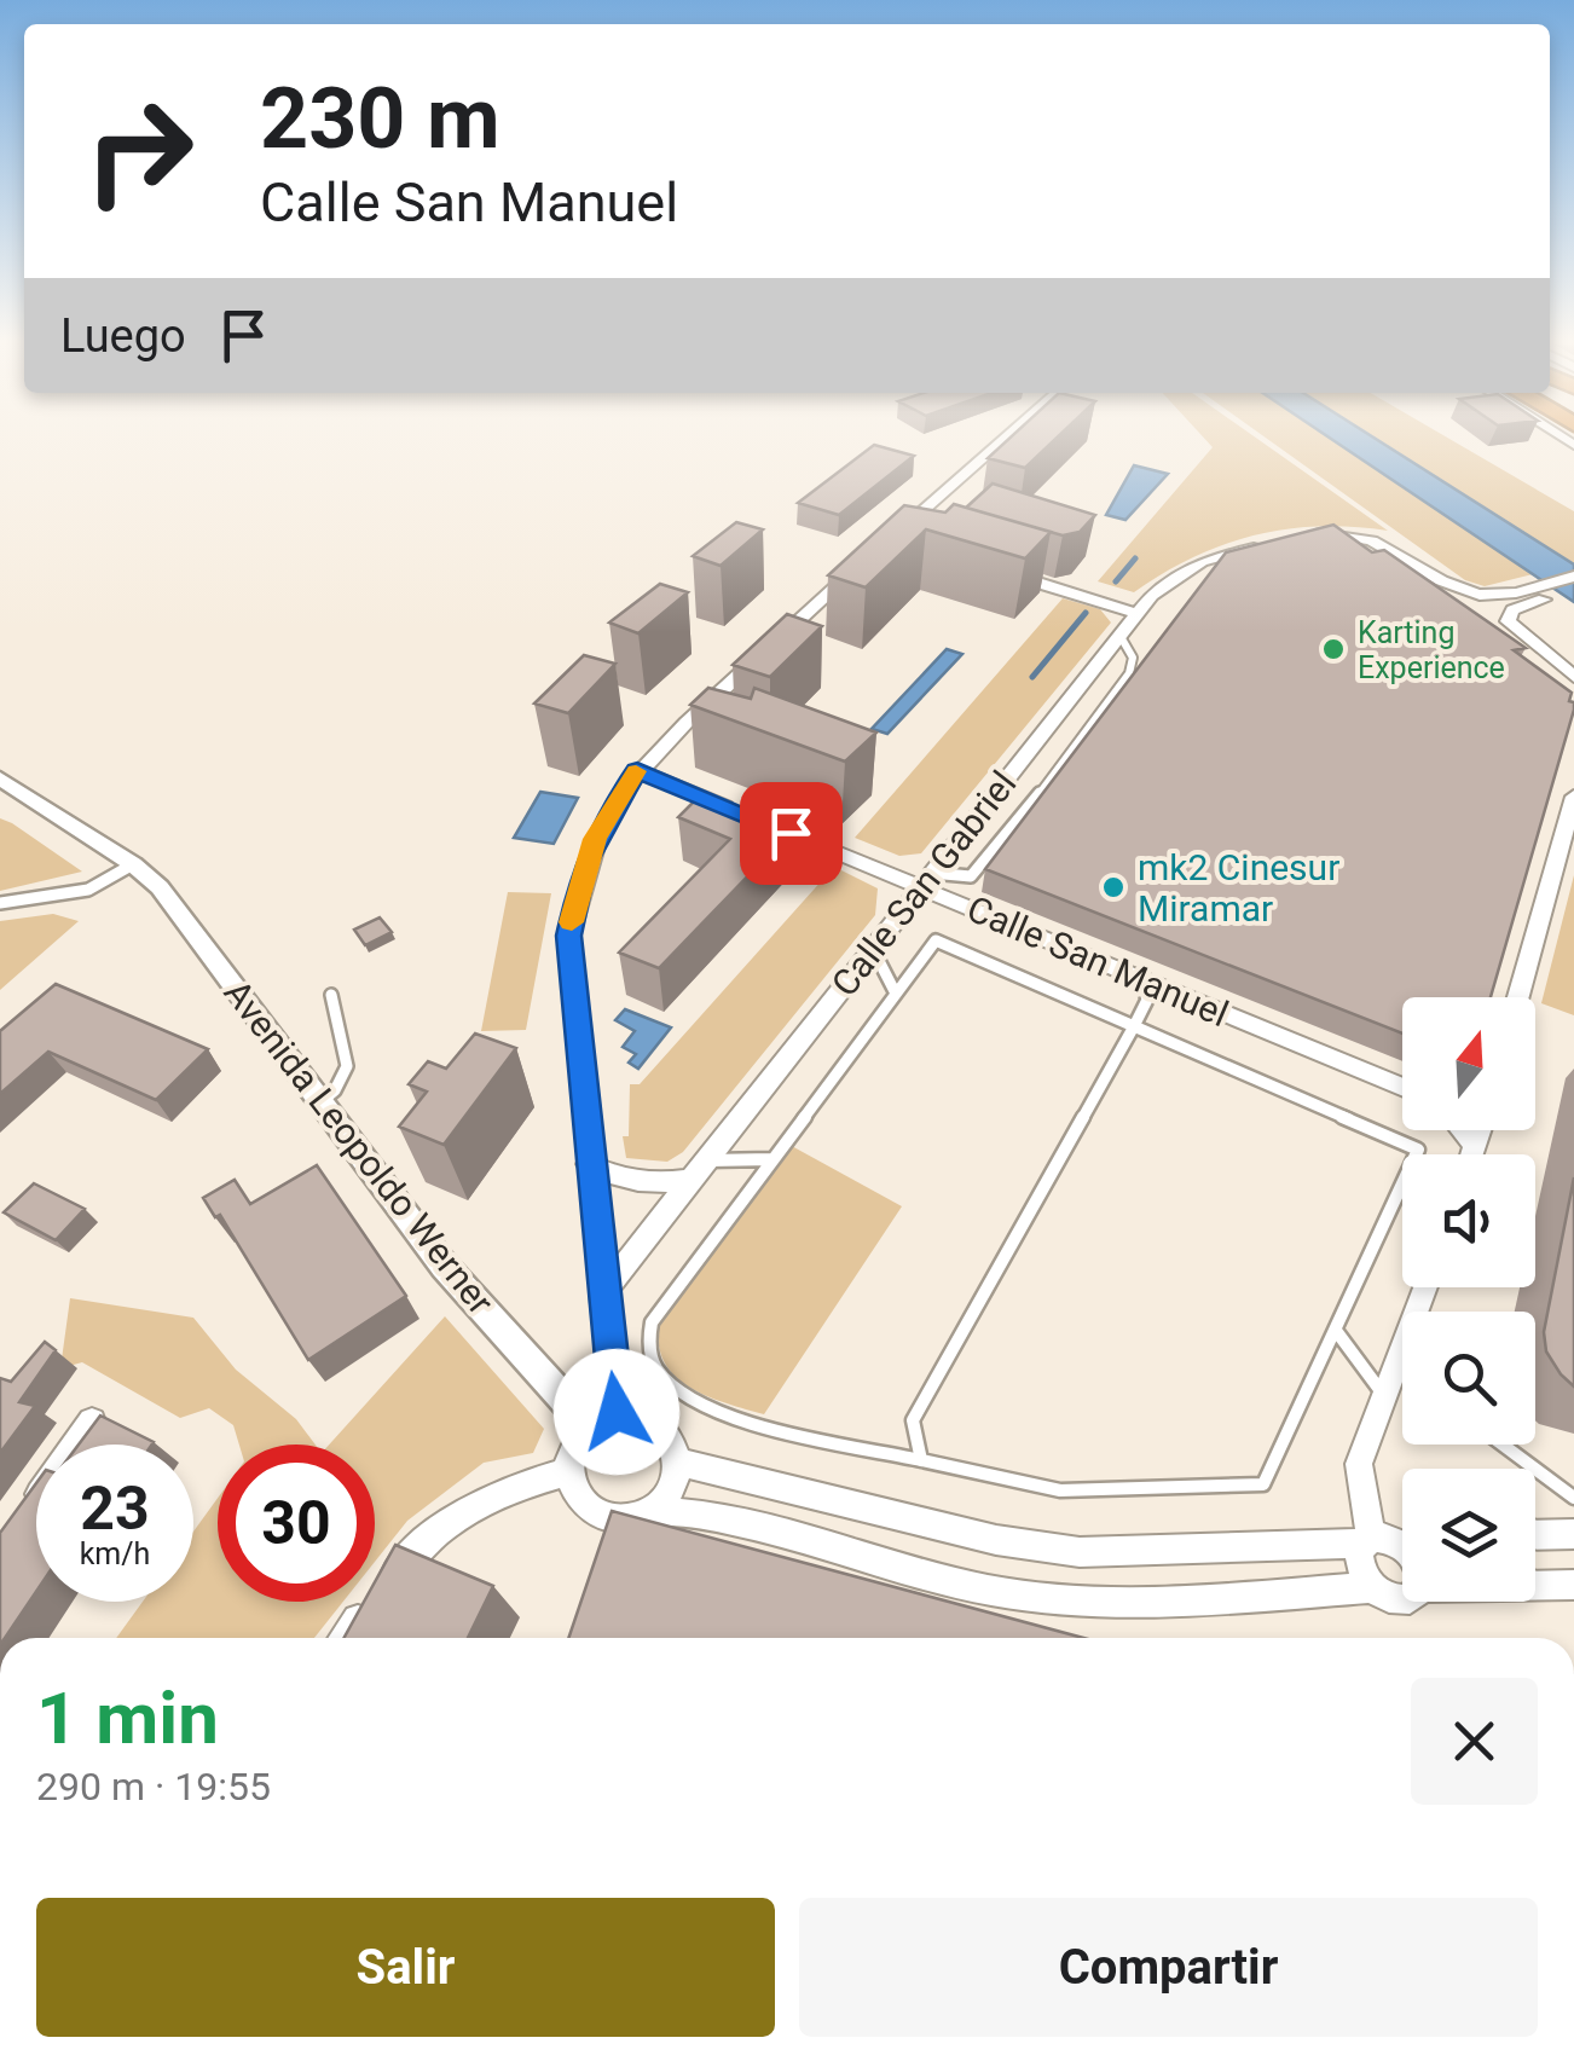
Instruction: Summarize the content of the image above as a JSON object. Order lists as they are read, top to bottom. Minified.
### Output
{"streets":{"street":["Calle San Gabriel","Calle San Manuel","Avenida Leopoldo Werner"]},"crossings":[["Calle San Gabriel","Calle San Manuel"]],"places":["Karting Experience","mk2 Cinesur Miramar"],"north":"top","page":{"turn":["230 m","Calle San Manuel"],"then":"Luego","speed":"23 km/h","limit":"30","heading":["1 min","290 m · 19:55"],"buttons":["Salir","Compartir"]}}
